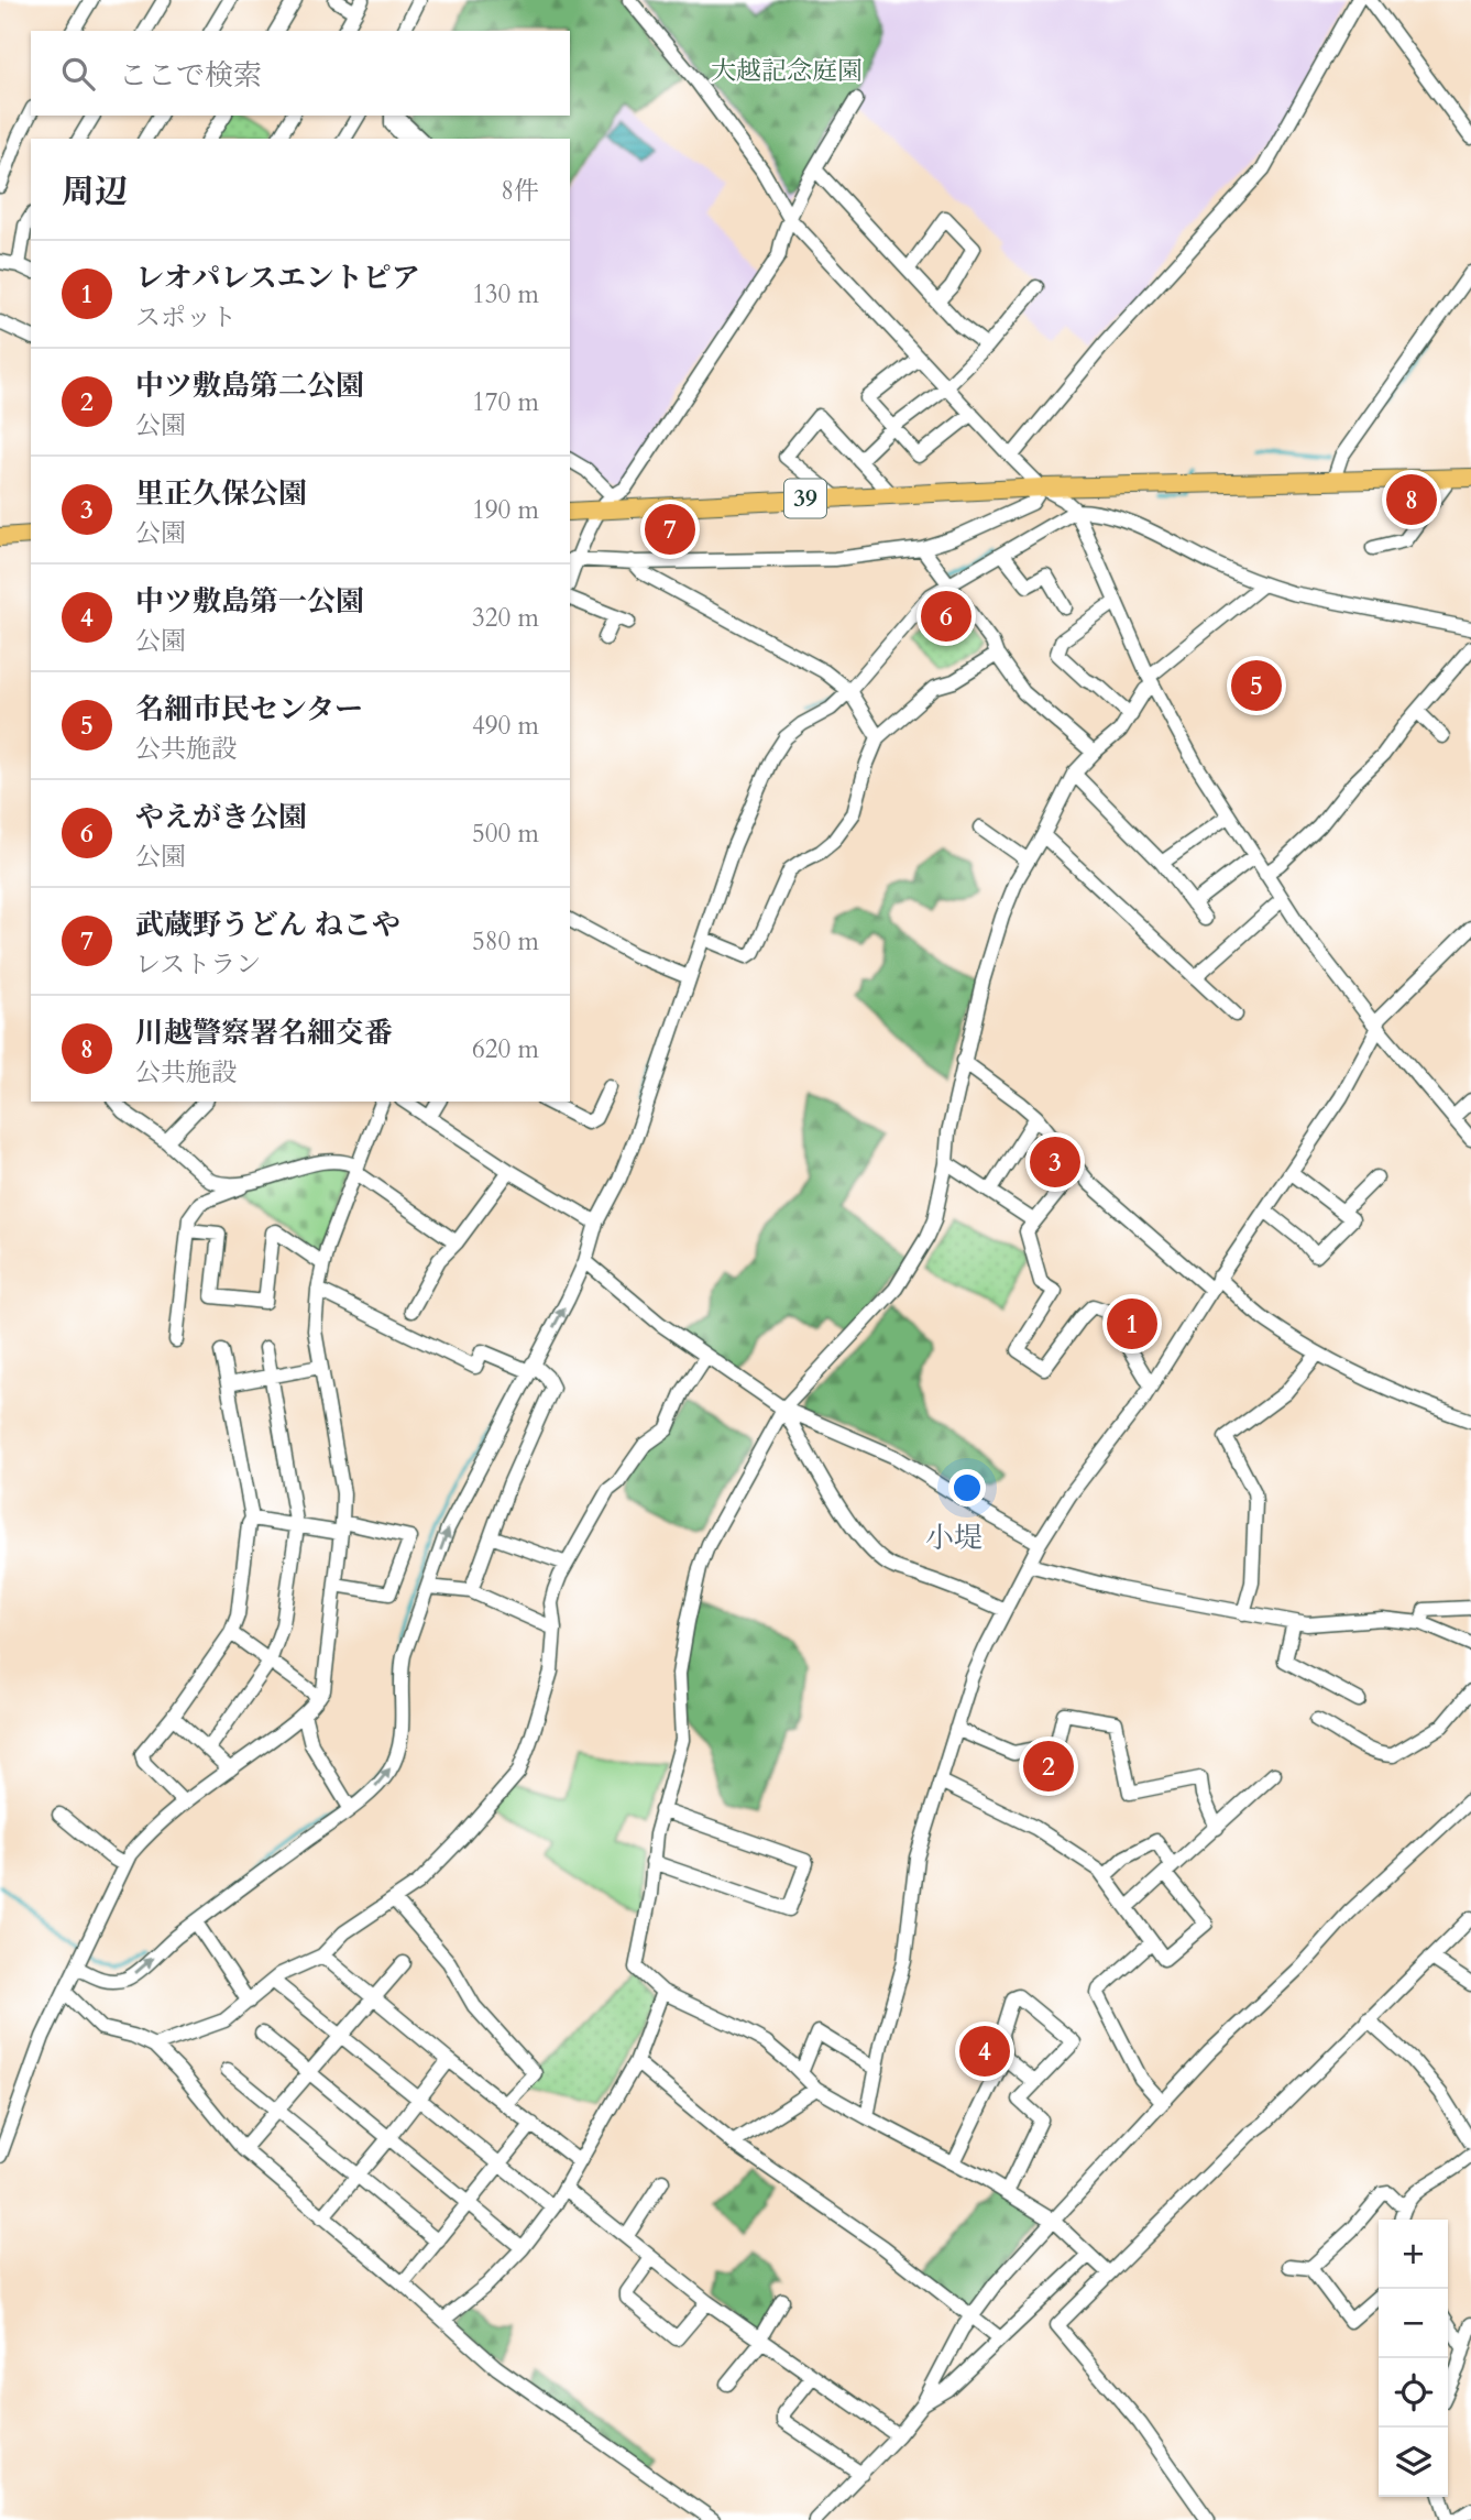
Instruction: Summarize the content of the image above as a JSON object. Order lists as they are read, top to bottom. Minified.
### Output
{"streets":{"main road":["39"]},"districts":["小堤"],"parks":["大越記念庭園"],"page":{"search":"ここで検索","heading":["周辺","8件"],"list":[{"mark":"1","name":"レオパレスエントピア","note":"スポット","value":"130 m"},{"mark":"2","name":"中ツ敷島第二公園","note":"公園","value":"170 m"},{"mark":"3","name":"里正久保公園","note":"公園","value":"190 m"},{"mark":"4","name":"中ツ敷島第一公園","note":"公園","value":"320 m"},{"mark":"5","name":"名細市民センター","note":"公共施設","value":"490 m"},{"mark":"6","name":"やえがき公園","note":"公園","value":"500 m"},{"mark":"7","name":"武蔵野うどん ねこや","note":"レストラン","value":"580 m"},{"mark":"8","name":"川越警察署名細交番","note":"公共施設","value":"620 m"}],"pins":["8","7","6","5","3","1","2","4"],"map_buttons":["+","−"]}}
